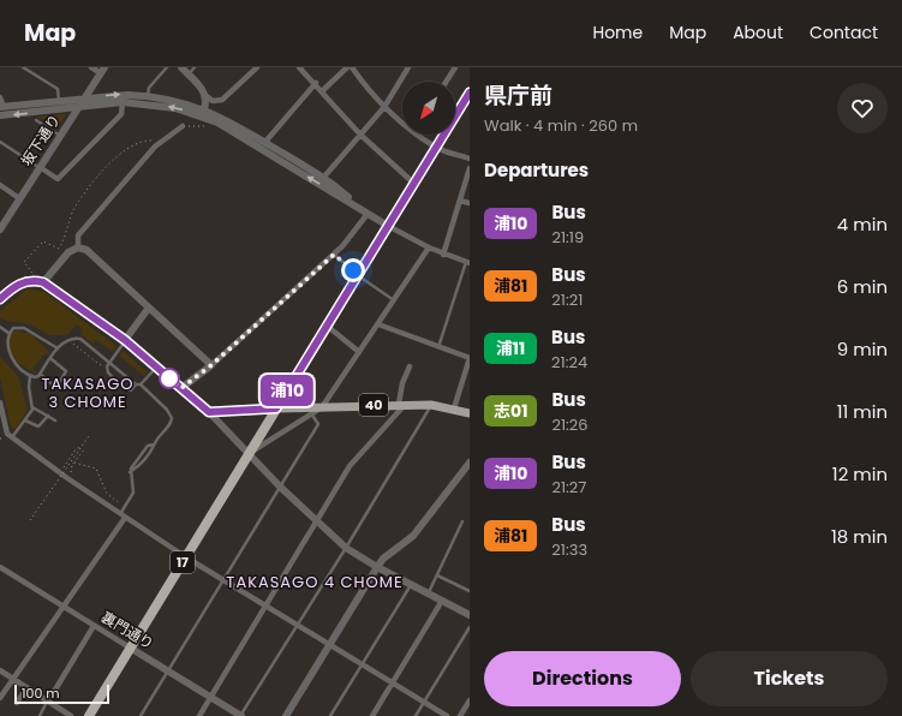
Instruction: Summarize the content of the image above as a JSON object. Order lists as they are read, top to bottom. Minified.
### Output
{"streets":{"highway":["17"],"main road":["40"],"street":["坂下通り","裏門通り"]},"crossings":[["40","17"],["17","裏門通り"]],"districts":["TAKASAGO 3 CHOME","TAKASAGO 4 CHOME"],"lines":["bus line 浦10"],"scale_bar":"100 m","north":"bottom left","page":{"header":"Map","nav":["Home","Map","About","Contact"],"on_map":"浦10","heading":[["県庁前","Walk · 4 min · 260 m"],"Departures"],"list":[{"mark":"浦10","name":"Bus","note":"21:19","value":"4 min"},{"mark":"浦81","name":"Bus","note":"21:21","value":"6 min"},{"mark":"浦11","name":"Bus","note":"21:24","value":"9 min"},{"mark":"志01","name":"Bus","note":"21:26","value":"11 min"},{"mark":"浦10","name":"Bus","note":"21:27","value":"12 min"},{"mark":"浦81","name":"Bus","note":"21:33","value":"18 min"}],"buttons":["Directions","Tickets"],"scale":"100 m"}}
